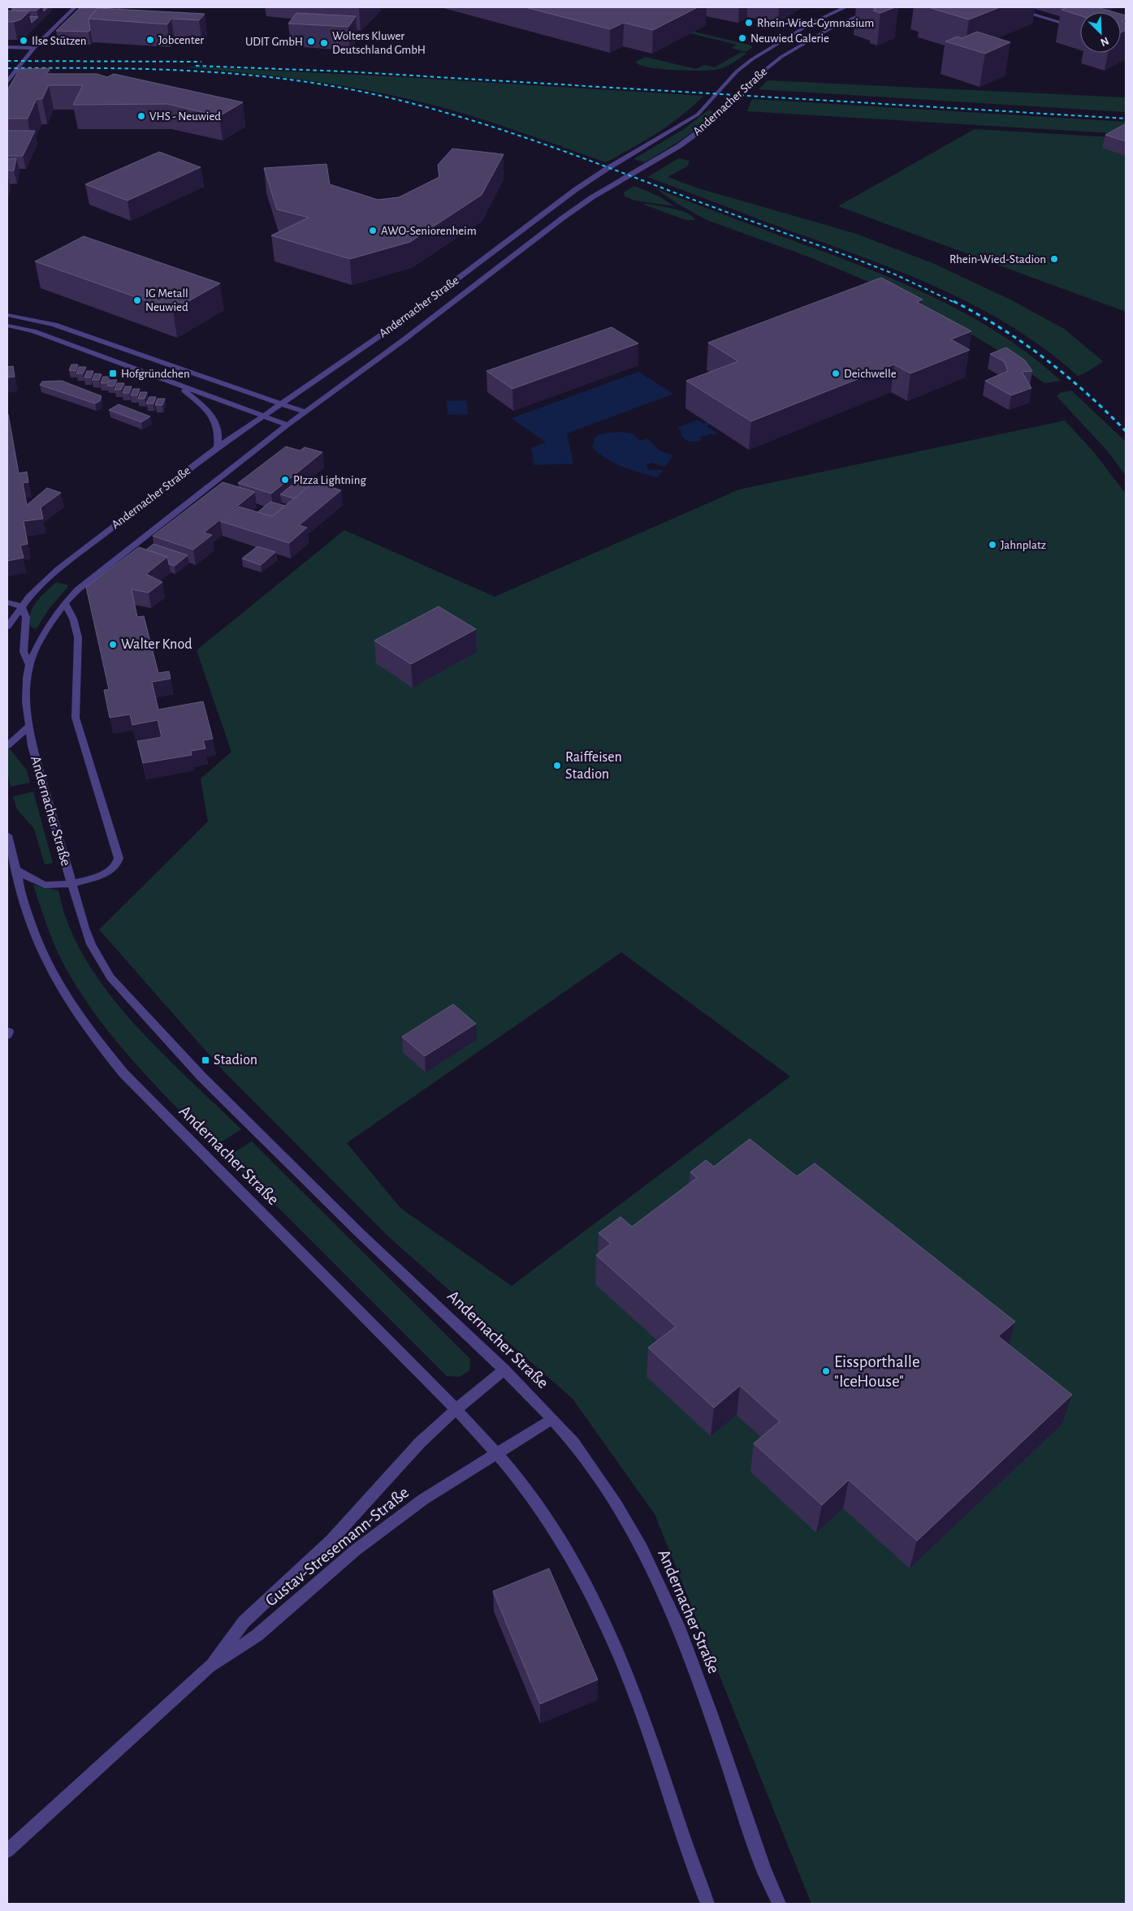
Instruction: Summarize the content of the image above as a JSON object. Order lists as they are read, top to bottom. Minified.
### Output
{"streets":{"street":["Andernacher Straße","Gustav-Stresemann-Straße"]},"crossings":[["Andernacher Straße","Gustav-Stresemann-Straße"]],"places":{"other":["Rhein-Wied-Gymnasium","Neuwied Galerie","Jobcenter","Ilse Stützen","UDIT GmbH","Wolters Kluwer Deutschland GmbH","VHS - Neuwied","AWO-Seniorenheim","Rhein-Wied-Stadion","IG Metall Neuwied","Deichwelle","PIzza Lightning","Jahnplatz","Walter Knod","Raiffeisen Stadion","Eissporthalle \"IceHouse\""],"transit":["Hofgründchen","Stadion"]},"north":"bottom right"}
